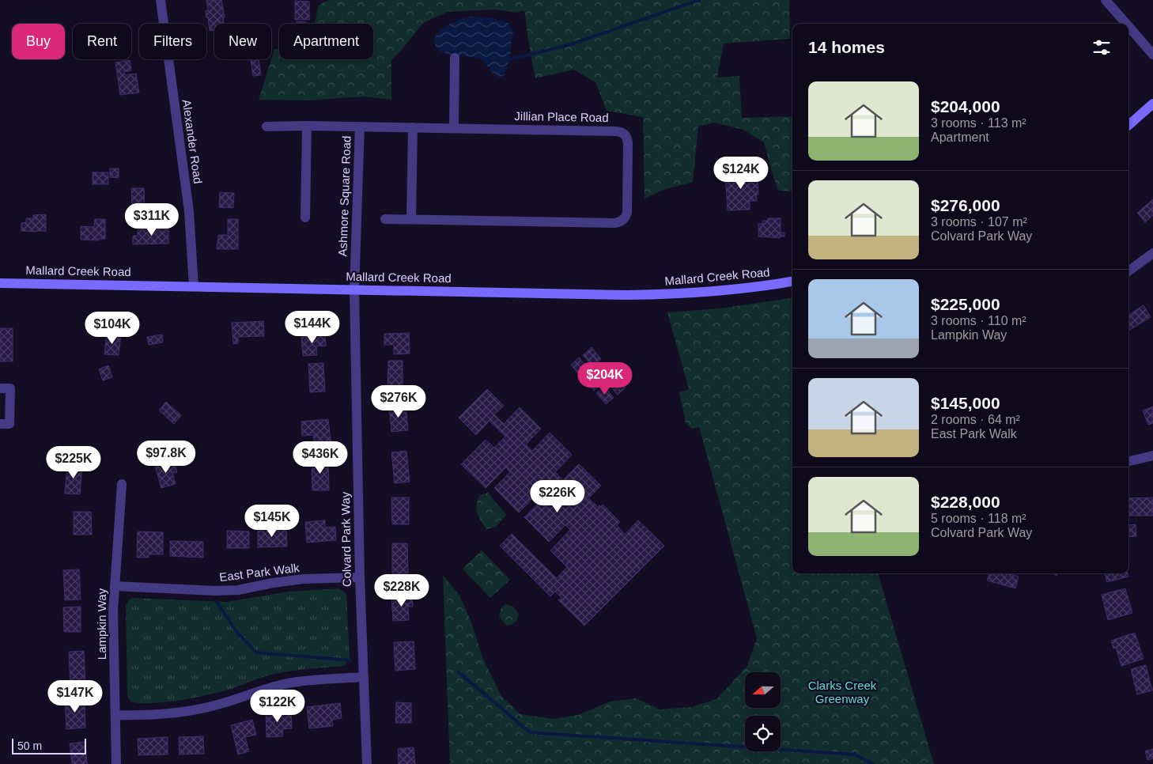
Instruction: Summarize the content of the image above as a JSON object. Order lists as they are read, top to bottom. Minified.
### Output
{"streets":{"main road":["Mallard Creek Road"],"street":["Jillian Place Road","Alexander Road","Ashmore Square Road","Colvard Park Way","East Park Walk","Lampkin Way"]},"crossings":[["Jillian Place Road","Ashmore Square Road"],["Alexander Road","Mallard Creek Road"],["Ashmore Square Road","Mallard Creek Road"],["Ashmore Square Road","Colvard Park Way"],["Mallard Creek Road","Colvard Park Way"],["Colvard Park Way","East Park Walk"],["East Park Walk","Lampkin Way"]],"parks":["Clarks Creek Greenway"],"scale_bar":"50 m","north":"left","page":{"chip":["Buy","Rent","Filters","New","Apartment"],"heading":"14 homes","list":[{"name":"$204,000","note":"3 rooms · 113 m² · Apartment"},{"name":"$276,000","note":"3 rooms · 107 m² · Colvard Park Way"},{"name":"$225,000","note":"3 rooms · 110 m² · Lampkin Way"},{"name":"$145,000","note":"2 rooms · 64 m² · East Park Walk"},{"name":"$228,000","note":"5 rooms · 118 m² · Colvard Park Way"}],"price":["$124K","$311K","$144K","$104K","$204K","$276K","$97.8K","$436K","$225K","$226K","$145K","$228K","$147K","$122K"],"scale":"50 m"}}
